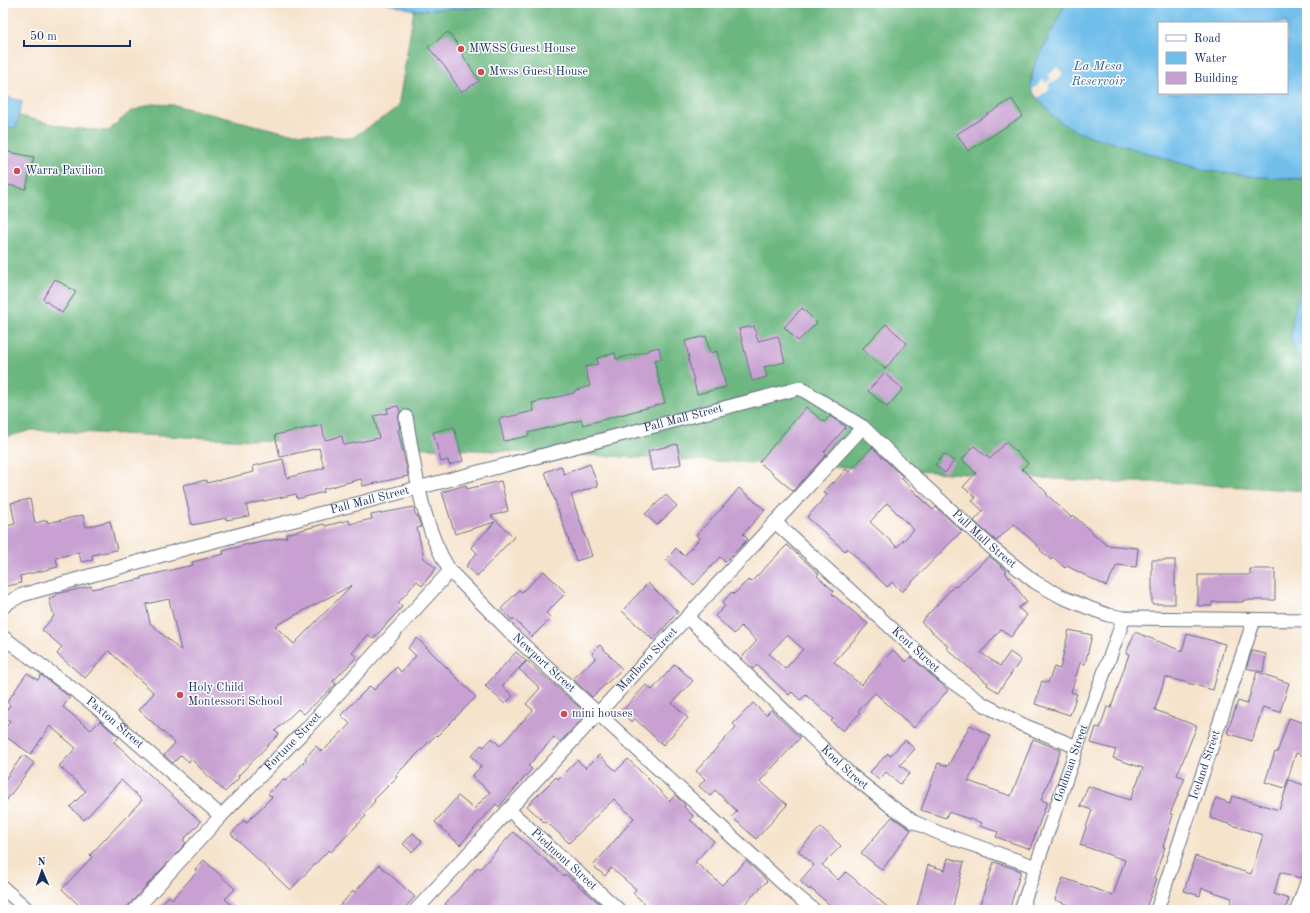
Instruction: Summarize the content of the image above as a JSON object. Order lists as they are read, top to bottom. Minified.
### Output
{"streets":{"street":["Pall Mall Street","Kent Street","Marlboro Street","Newport Street","Paxton Street","Fortune Street","Goldman Street","Iceland Street","Kool Street","Piedmont Street"]},"crossings":[["Pall Mall Street","Marlboro Street"],["Pall Mall Street","Newport Street"],["Pall Mall Street","Goldman Street"],["Pall Mall Street","Iceland Street"],["Kent Street","Marlboro Street"],["Kent Street","Goldman Street"],["Marlboro Street","Newport Street"],["Marlboro Street","Kool Street"],["Marlboro Street","Piedmont Street"],["Newport Street","Fortune Street"],["Paxton Street","Fortune Street"],["Goldman Street","Kool Street"]],"water":["La Mesa Reservoir"],"places":["MWSS Guest House","Mwss Guest House","Warra Pavilion","Holy Child Montessori School","mini houses"],"legend":["Road","Water","Building"],"scale_bar":"50 m","north":"top"}
